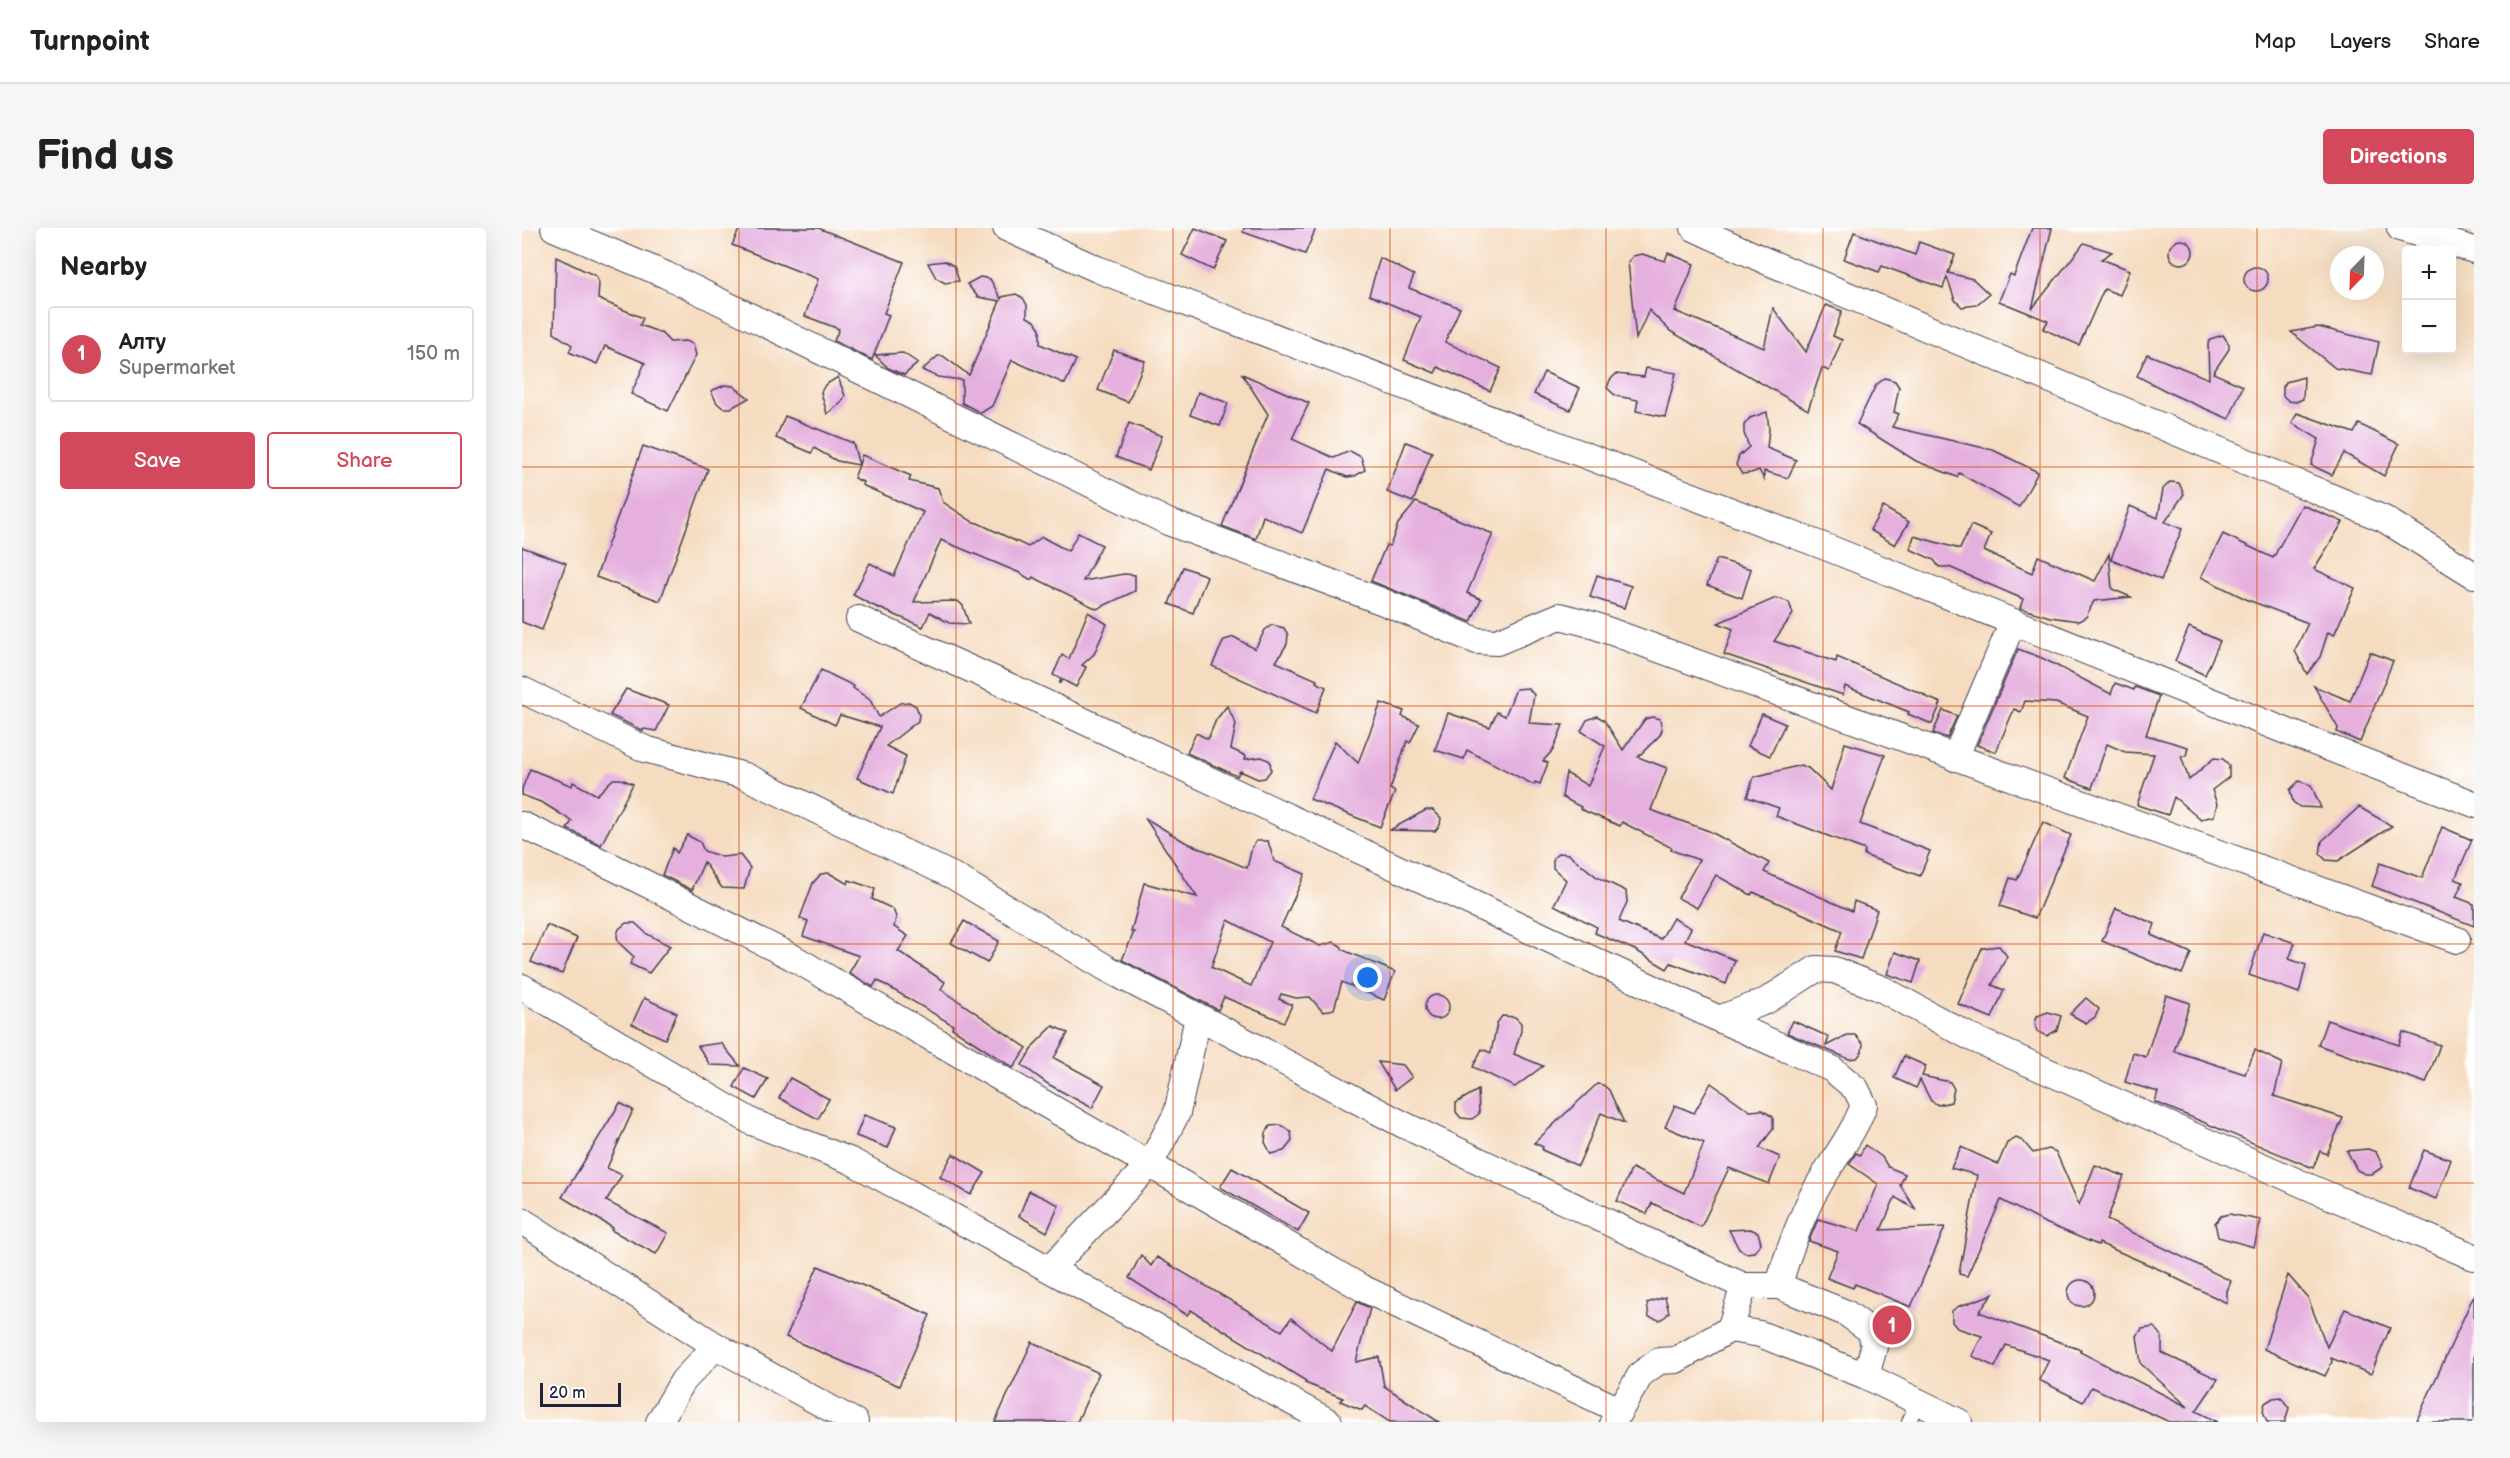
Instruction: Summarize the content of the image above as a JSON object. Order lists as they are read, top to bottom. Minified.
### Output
{"scale_bar":"20 m","north":"bottom left","page":{"header":"Turnpoint","nav":["Map","Layers","Share"],"buttons":["Directions",["Save","Share"]],"title":"Find us","heading":"Nearby","map_buttons":["+","−"],"list":[{"mark":"1","name":"Алту","note":"Supermarket","value":"150 m"}],"pins":"1","scale":"20 m"}}
